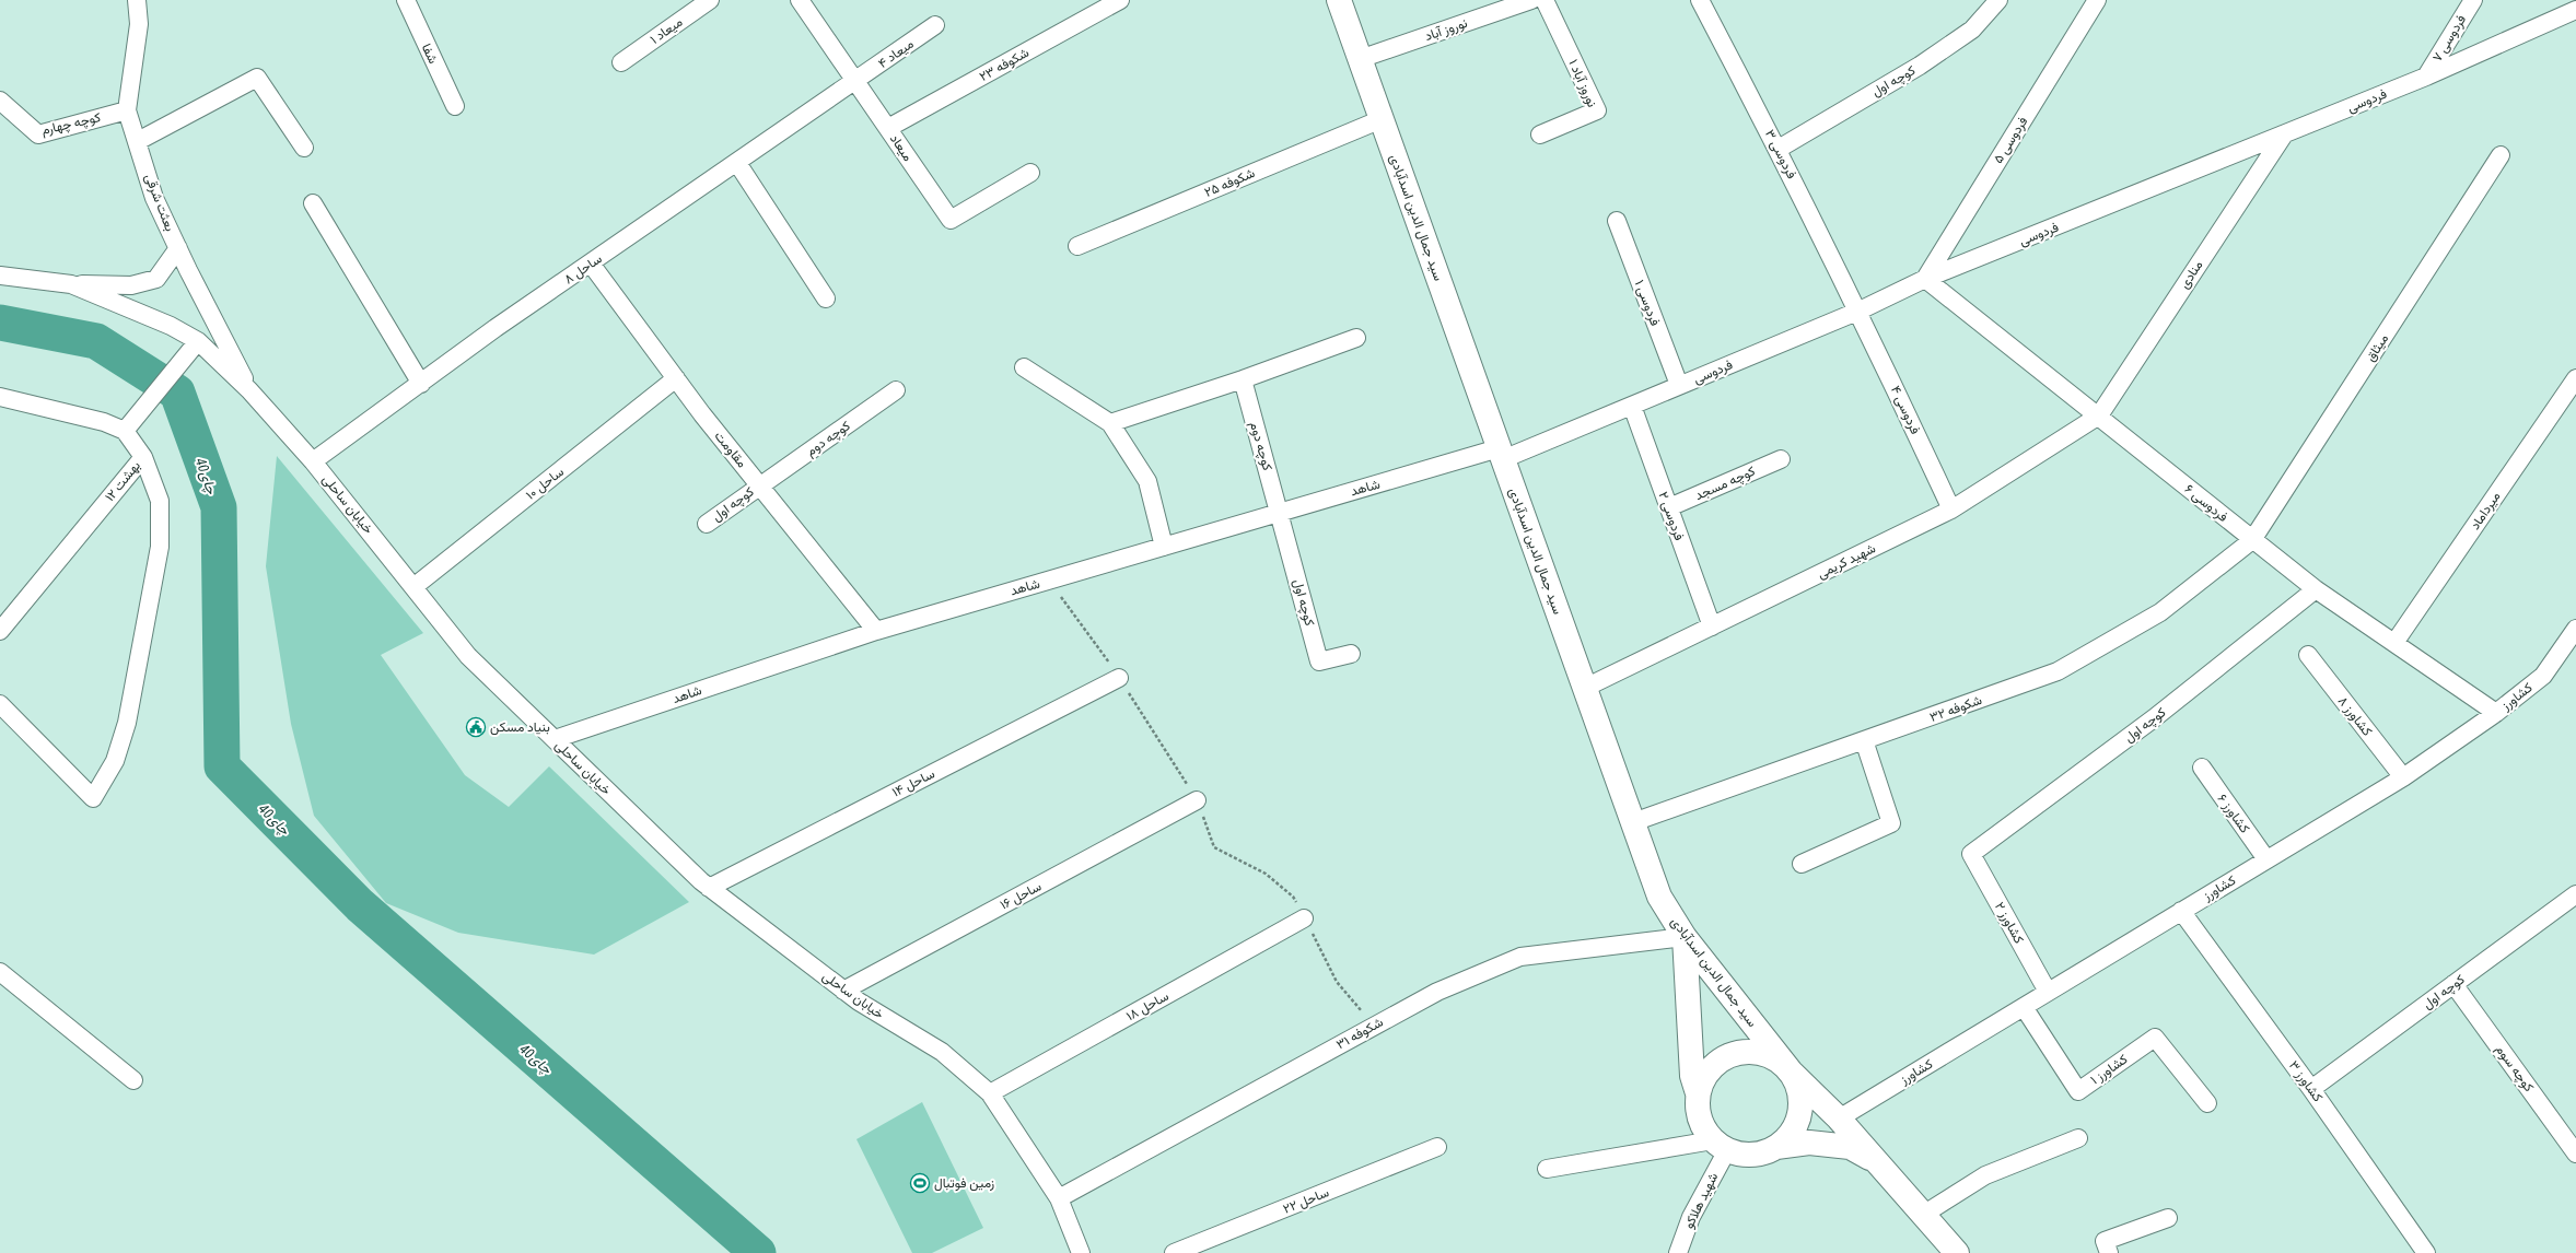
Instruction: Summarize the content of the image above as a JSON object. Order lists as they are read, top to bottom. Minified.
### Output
{"streets":{"main road":["سید جمال الدین اسدآبادی"],"street":["نوروز آباد","میعاد ۱","فردوسی ۷","شفا","میعاد ۴","شکوفه ۲۳","کوچه اول","نوروز آباد ۱","فردوسی","کوچه چهارم","فردوسی ۵","میعاد","فردوسی ۳","شکوفه ۲۵","بعثت شرقی","ساحل ۸","منادی","فردوسی ۱","میثاق","فردوسی ۴","کوچه دوم","مقاومت","بهشت ۱۲","ساحل ۱۰","کوچه مسجد","شاهد","فردوسی ۶","خیابان ساحلی","میرداماد","فردوسی ۲","شهید کریمی","کشاورز","شکوفه ۳۲","کشاورز ۸","ساحل ۱۴","کشاورز ۶","ساحل ۱۶","کشاورز ۲","ساحل ۱۸","شکوفه ۳۱","کوچه سوم","کشاورز ۱","کشاورز ۳","ساحل ۲۲","شهید هلاکو"]},"crossings":[["نوروز آباد","سید جمال الدین اسدآبادی"],["فردوسی ۷","فردوسی"],["میعاد ۴","میعاد"],["میعاد ۴","ساحل ۸"],["شکوفه ۲۳","میعاد"],["کوچه اول","فردوسی ۳"],["کوچه اول","کوچه دوم"],["کوچه اول","مقاومت"],["کوچه اول","شاهد"],["کوچه اول","فردوسی ۶"],["کوچه اول","کشاورز ۲"],["کوچه اول","کوچه سوم"],["کوچه اول","کشاورز ۳"],["فردوسی","فردوسی ۵"],["فردوسی","فردوسی ۳"],["فردوسی","سید جمال الدین اسدآبادی"],["فردوسی","منادی"],["فردوسی","فردوسی ۱"],["فردوسی","فردوسی ۴"],["فردوسی","شاهد"],["فردوسی","فردوسی ۶"],["فردوسی","فردوسی ۲"],["کوچه چهارم","بعثت شرقی"],["فردوسی ۵","فردوسی ۶"],["میعاد","ساحل ۸"],["فردوسی ۳","فردوسی ۴"],["شکوفه ۲۵","سید جمال الدین اسدآبادی"],["بعثت شرقی","خیابان ساحلی"],["سید جمال الدین اسدآبادی","شاهد"],["سید جمال الدین اسدآبادی","شهید کریمی"],["سید جمال الدین اسدآبادی","شکوفه ۳۲"],["سید جمال الدین اسدآبادی","شکوفه ۳۱"],["سید جمال الدین اسدآبادی","شهید هلاکو"],["ساحل ۸","مقاومت"],["ساحل ۸","خیابان ساحلی"],["منادی","فردوسی ۶"],["منادی","شهید کریمی"],["میثاق","فردوسی ۶"],["میثاق","شکوفه ۳۲"],["فردوسی ۴","شهید کریمی"],["کوچه دوم","مقاومت"],["کوچه دوم","شاهد"],["مقاومت","ساحل ۱۰"],["مقاومت","شاهد"],["ساحل ۱۰","خیابان ساحلی"],["کوچه مسجد","فردوسی ۲"],["شاهد","خیابان ساحلی"],["فردوسی ۶","میرداماد"],["فردوسی ۶","شهید کریمی"],["فردوسی ۶","کشاورز"],["فردوسی ۶","شکوفه ۳۲"],["خیابان ساحلی","ساحل ۱۴"],["خیابان ساحلی","ساحل ۱۶"],["خیابان ساحلی","ساحل ۱۸"],["خیابان ساحلی","شکوفه ۳۱"],["فردوسی ۲","شهید کریمی"],["کشاورز","کشاورز ۸"],["کشاورز","کشاورز ۶"],["کشاورز","کشاورز ۲"],["کشاورز","کشاورز ۱"],["کشاورز","کشاورز ۳"]],"water":["40چای"],"places":{"public building":["بنیاد مسکن"],"sports":["زمین فوتبال"]}}
